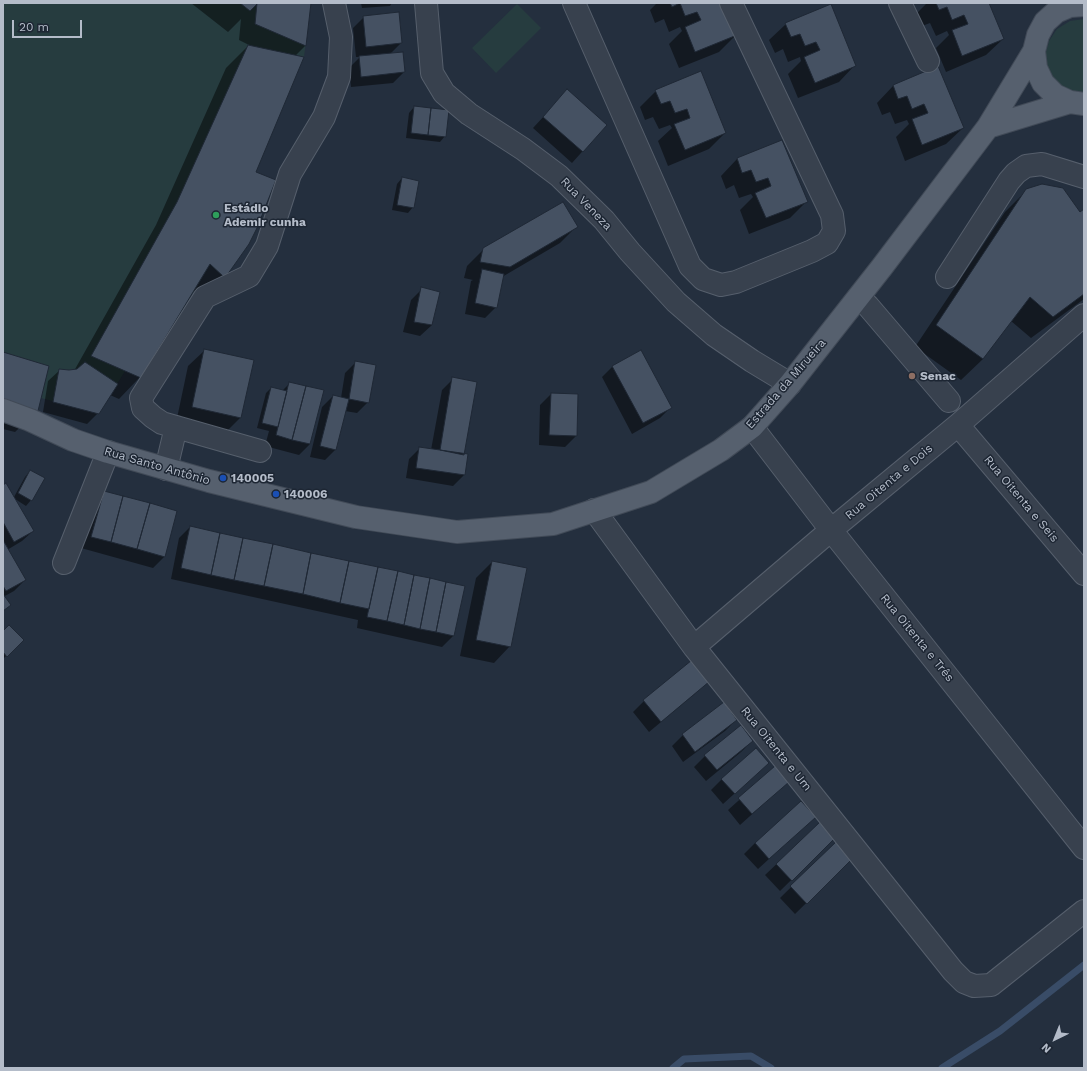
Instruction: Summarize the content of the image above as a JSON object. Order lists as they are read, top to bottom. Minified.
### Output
{"streets":{"main road":["Estrada da Mirueira","Rua Santo Antônio"],"street":["Rua Veneza","Rua Oitenta e Dois","Rua Oitenta e Seis","Rua Oitenta e Três","Rua Oitenta e Um"]},"crossings":[["Rua Veneza","Estrada da Mirueira"],["Estrada da Mirueira","Rua Santo Antônio"],["Estrada da Mirueira","Rua Oitenta e Três"],["Estrada da Mirueira","Rua Oitenta e Um"],["Rua Oitenta e Dois","Rua Oitenta e Seis"],["Rua Oitenta e Dois","Rua Oitenta e Três"],["Rua Oitenta e Dois","Rua Oitenta e Um"]],"places":["Estádio Ademir cunha","Senac","140005","140006"],"scale_bar":"20 m","north":"bottom left"}
